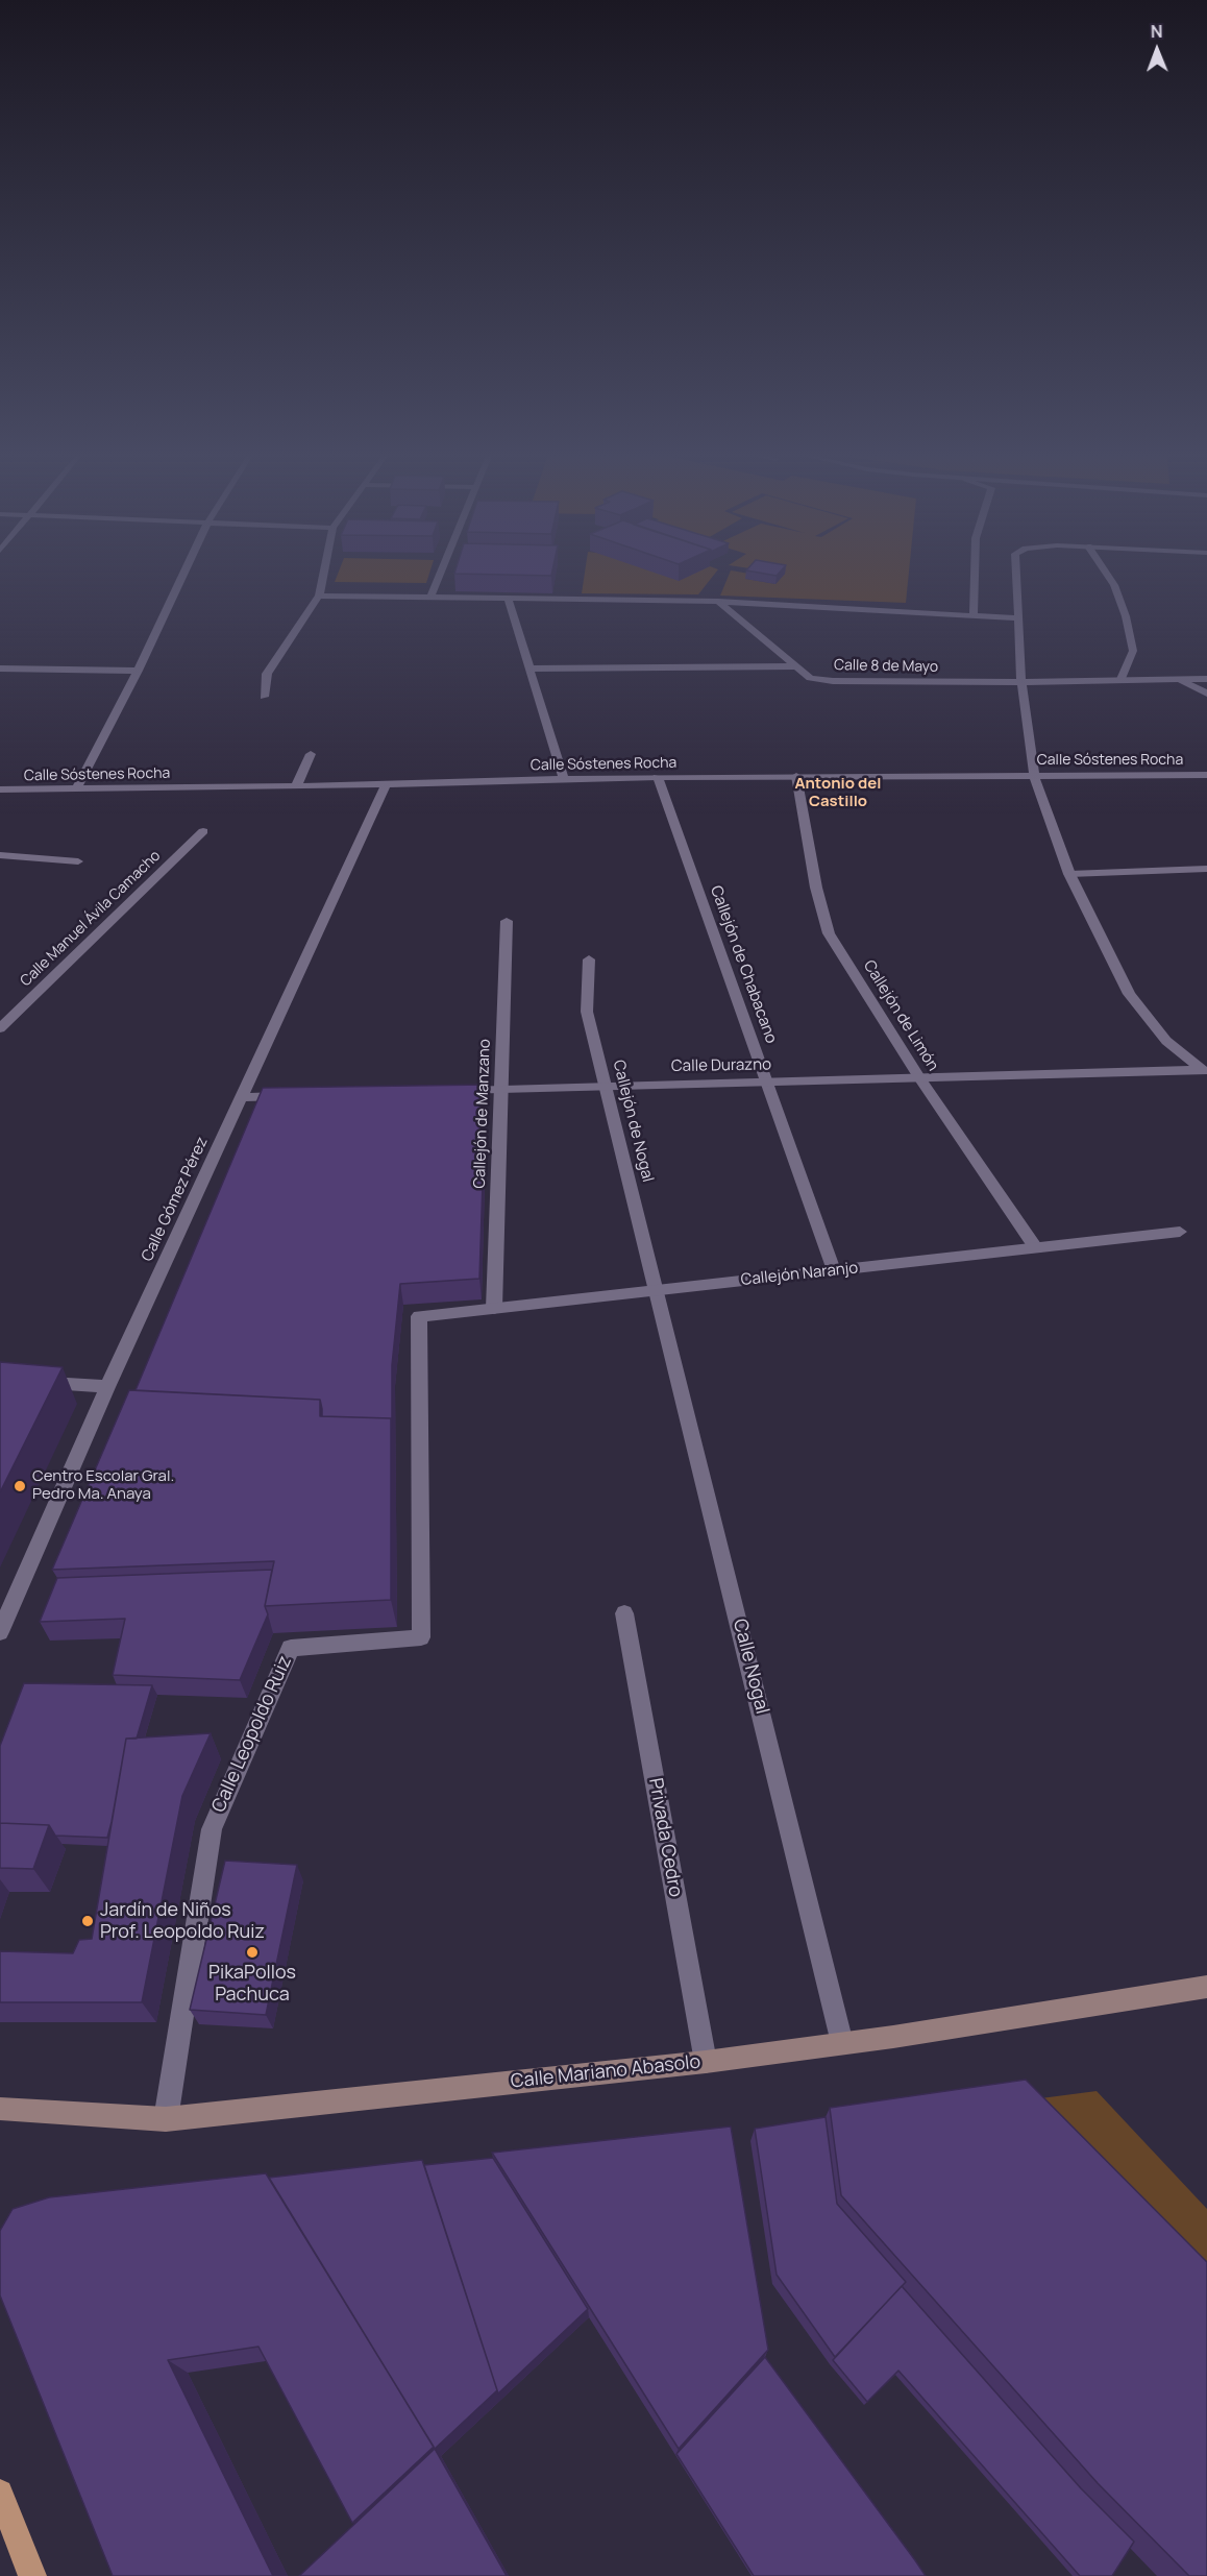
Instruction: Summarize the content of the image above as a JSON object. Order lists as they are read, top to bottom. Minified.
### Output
{"streets":{"street":["Calle 8 de Mayo","Calle Sóstenes Rocha","Calle Manuel Ávila Camacho","Callejón de Chabacano","Callejón de Limón","Calle Durazno","Callejón de Manzano","Callejón de Nogal","Calle Gómez Pérez","Callejón Naranjo","Calle Nogal","Calle Leopoldo Ruiz","Privada Cedro","Calle Mariano Abasolo"]},"crossings":[["Calle Sóstenes Rocha","Callejón de Chabacano"],["Calle Sóstenes Rocha","Callejón de Limón"],["Calle Sóstenes Rocha","Calle Gómez Pérez"],["Callejón de Chabacano","Calle Durazno"],["Callejón de Chabacano","Callejón Naranjo"],["Callejón de Limón","Calle Durazno"],["Callejón de Limón","Callejón Naranjo"],["Calle Durazno","Callejón de Manzano"],["Calle Durazno","Callejón de Nogal"],["Callejón de Manzano","Callejón Naranjo"],["Callejón de Nogal","Callejón Naranjo"],["Callejón de Nogal","Calle Nogal"],["Callejón Naranjo","Calle Nogal"],["Callejón Naranjo","Calle Leopoldo Ruiz"],["Calle Nogal","Calle Mariano Abasolo"],["Calle Leopoldo Ruiz","Calle Mariano Abasolo"],["Privada Cedro","Calle Mariano Abasolo"]],"districts":["Antonio del Castillo"],"places":["Centro Escolar Gral. Pedro Ma. Anaya","Jardín de Niños Prof. Leopoldo Ruiz","PikaPollos Pachuca"],"north":"top"}
